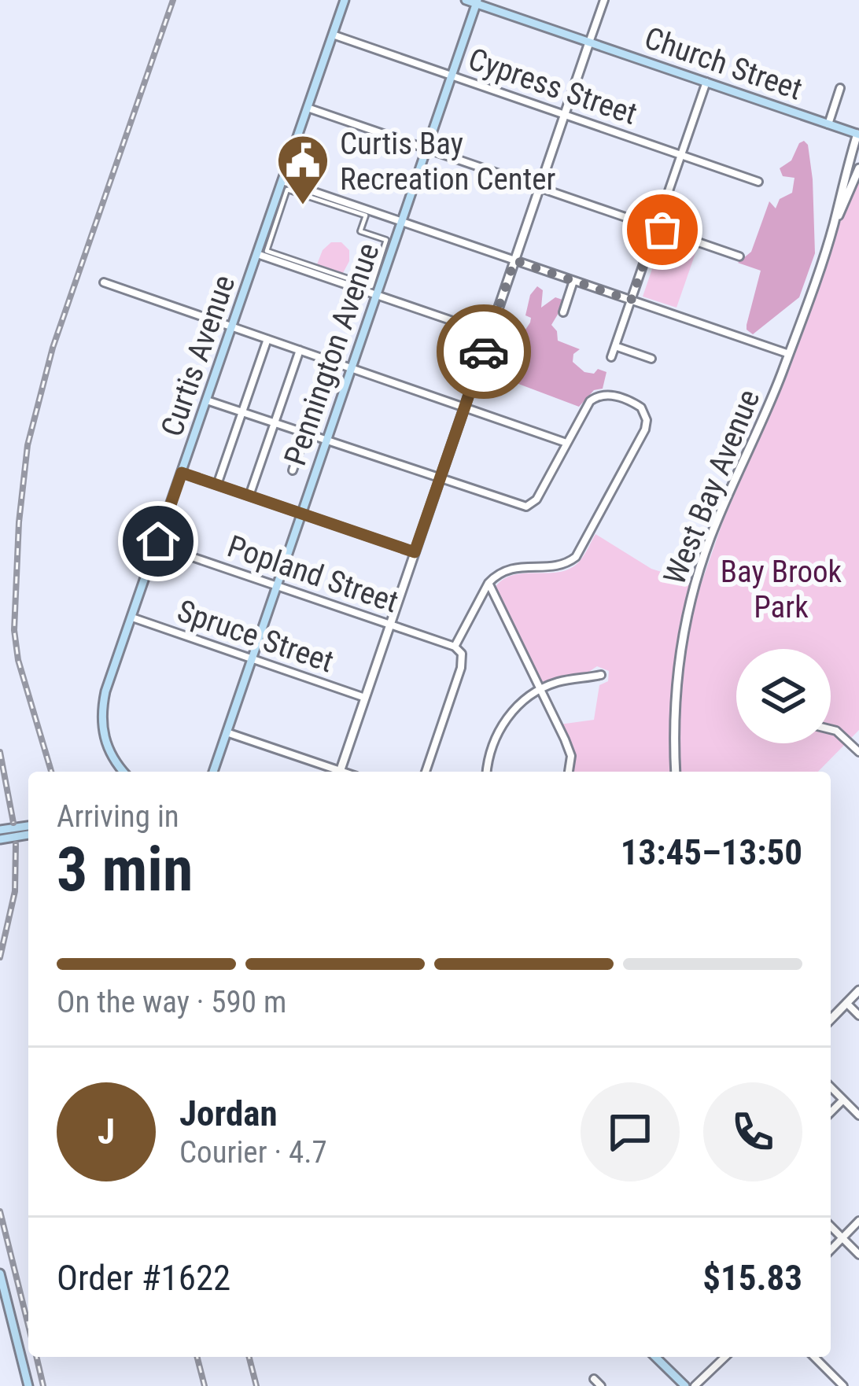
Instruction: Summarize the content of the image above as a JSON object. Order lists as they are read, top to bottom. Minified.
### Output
{"streets":{"main road":["Church Street","Pennington Avenue","Curtis Avenue"],"street":["Cypress Street","West Bay Avenue","Popland Street","Spruce Street"]},"crossings":[["Church Street","Pennington Avenue"],["Church Street","West Bay Avenue"],["Cypress Street","Pennington Avenue"],["Cypress Street","Curtis Avenue"],["Pennington Avenue","Popland Street"],["Pennington Avenue","Spruce Street"],["Curtis Avenue","Popland Street"],["Curtis Avenue","Spruce Street"]],"parks":["Bay Brook Park"],"places":{"public building":["Curtis Bay Recreation Center"]},"page":{"heading":["3 min","Arriving in","13:45–13:50"],"panel":["Jordan","Courier · 4.7","Order #1622","$15.83"],"bar":"On the way · 590 m","round":"J"}}
